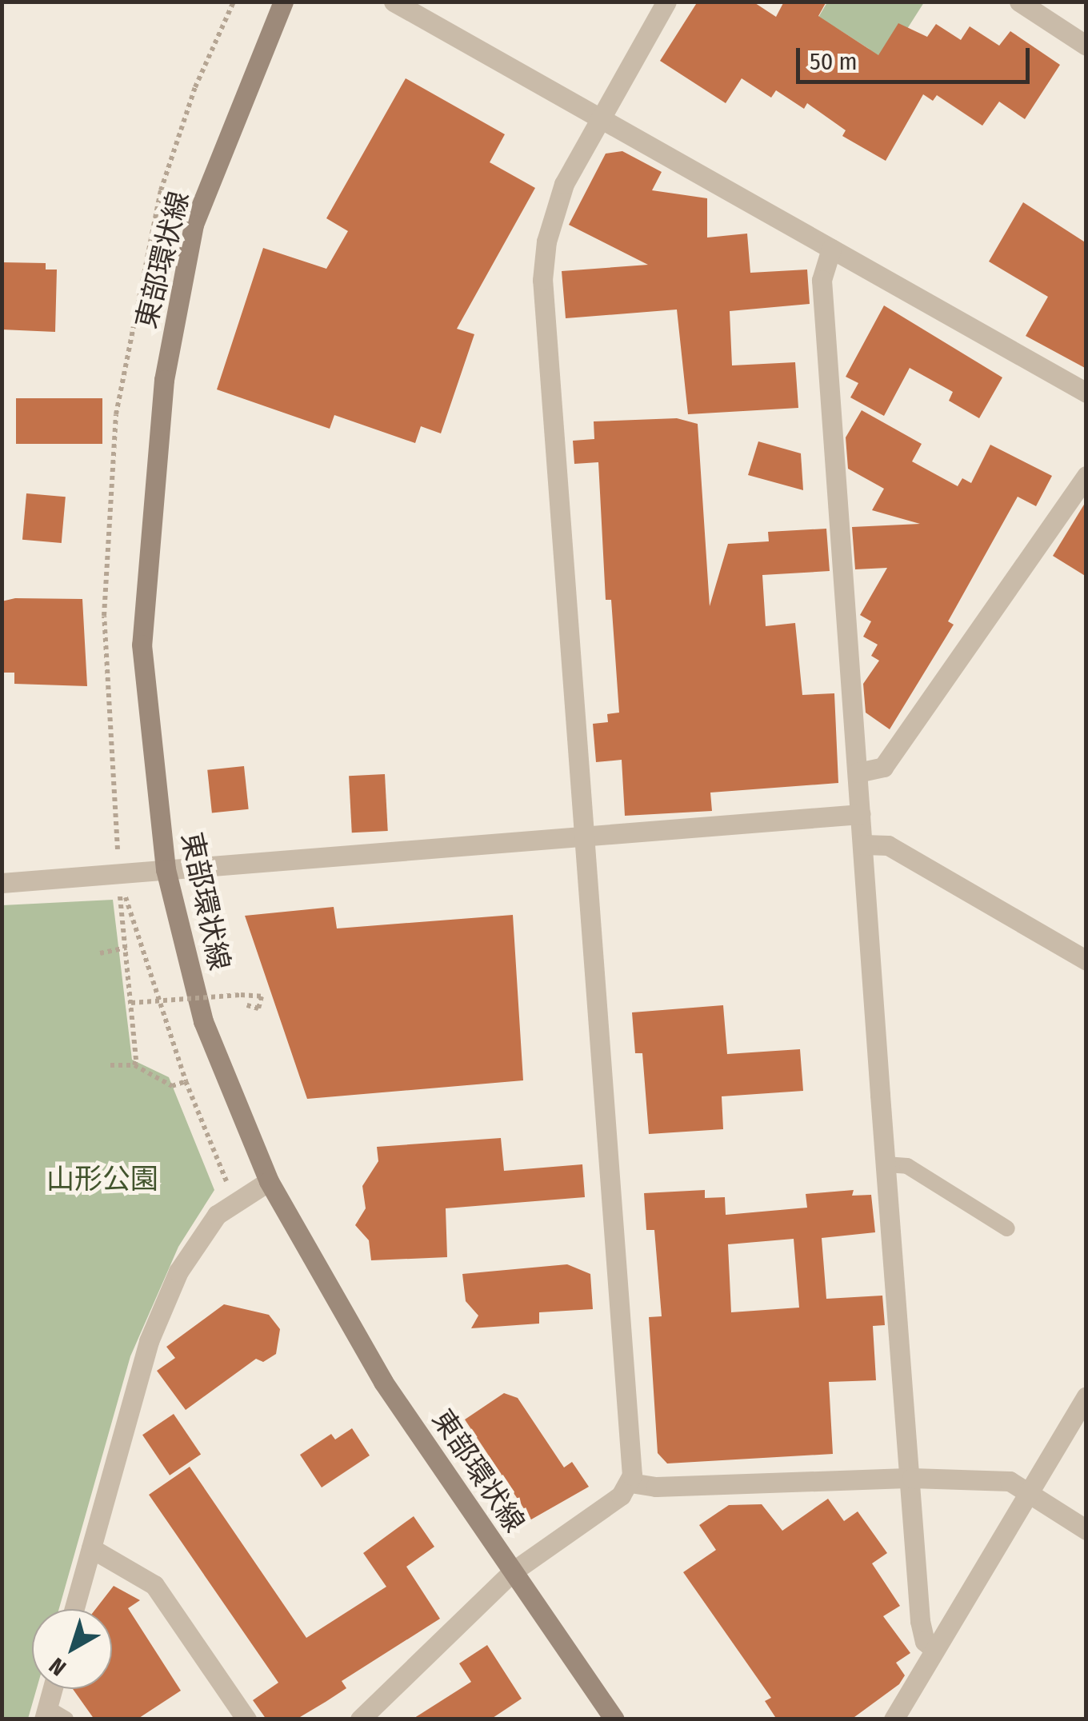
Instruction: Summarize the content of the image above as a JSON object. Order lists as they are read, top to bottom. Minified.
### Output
{"streets":{"street":["東部環状線"]},"parks":["山形公園"],"scale_bar":"50 m","north":"bottom left"}
